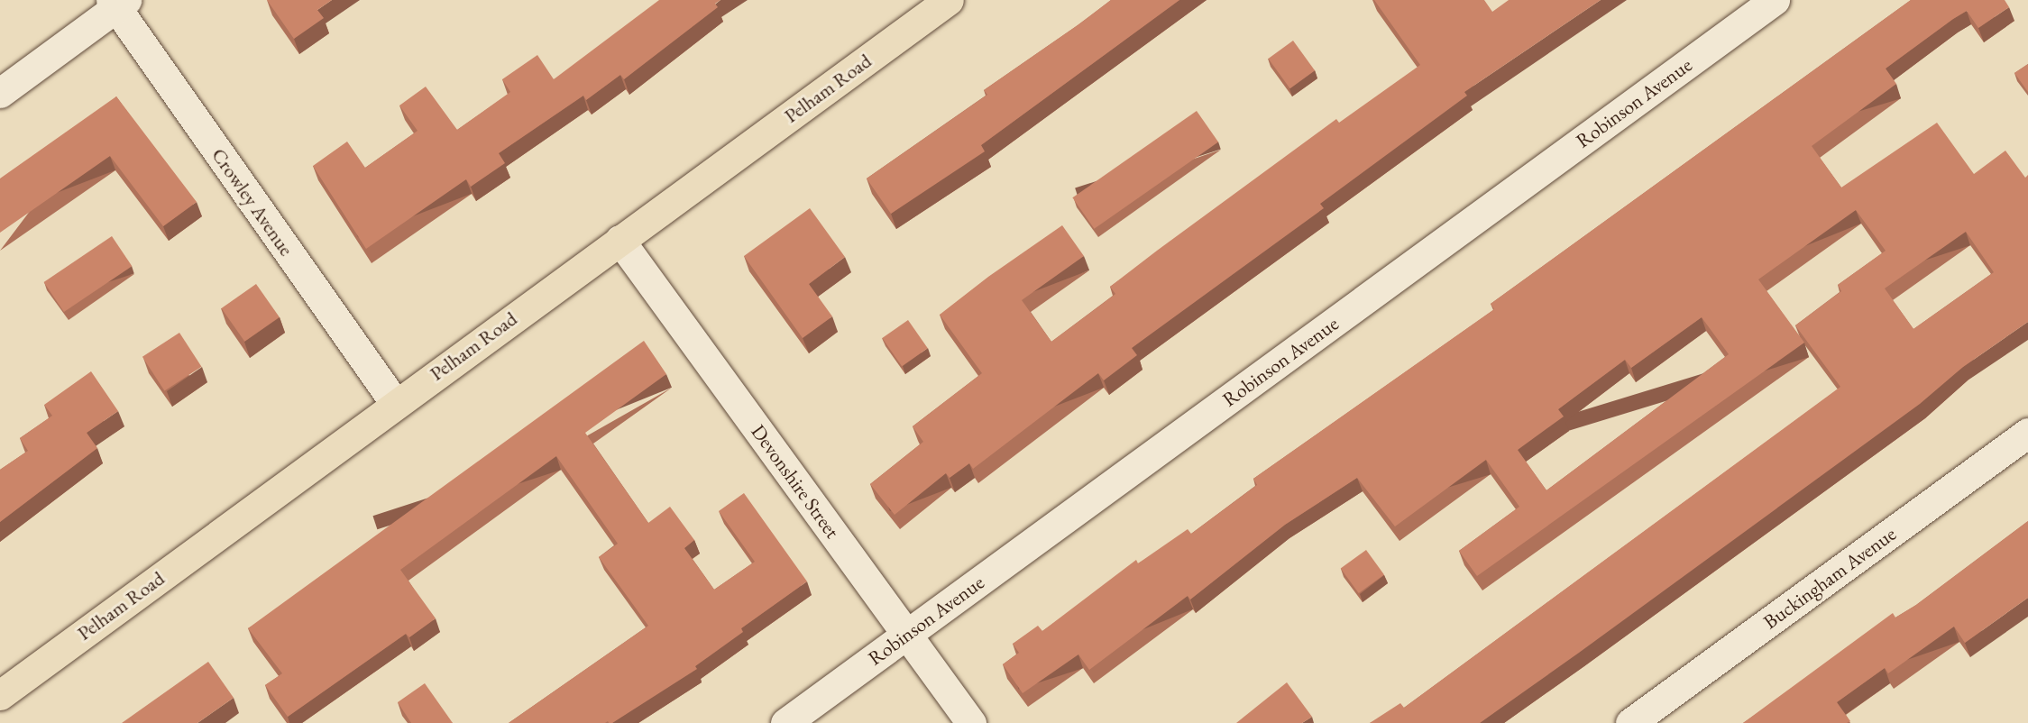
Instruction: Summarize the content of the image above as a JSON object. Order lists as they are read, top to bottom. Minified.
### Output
{"streets":{"main road":["Pelham Road"],"street":["Robinson Avenue","Crowley Avenue","Devonshire Street","Buckingham Avenue"]},"crossings":[["Pelham Road","Crowley Avenue"],["Pelham Road","Devonshire Street"],["Robinson Avenue","Devonshire Street"]]}
